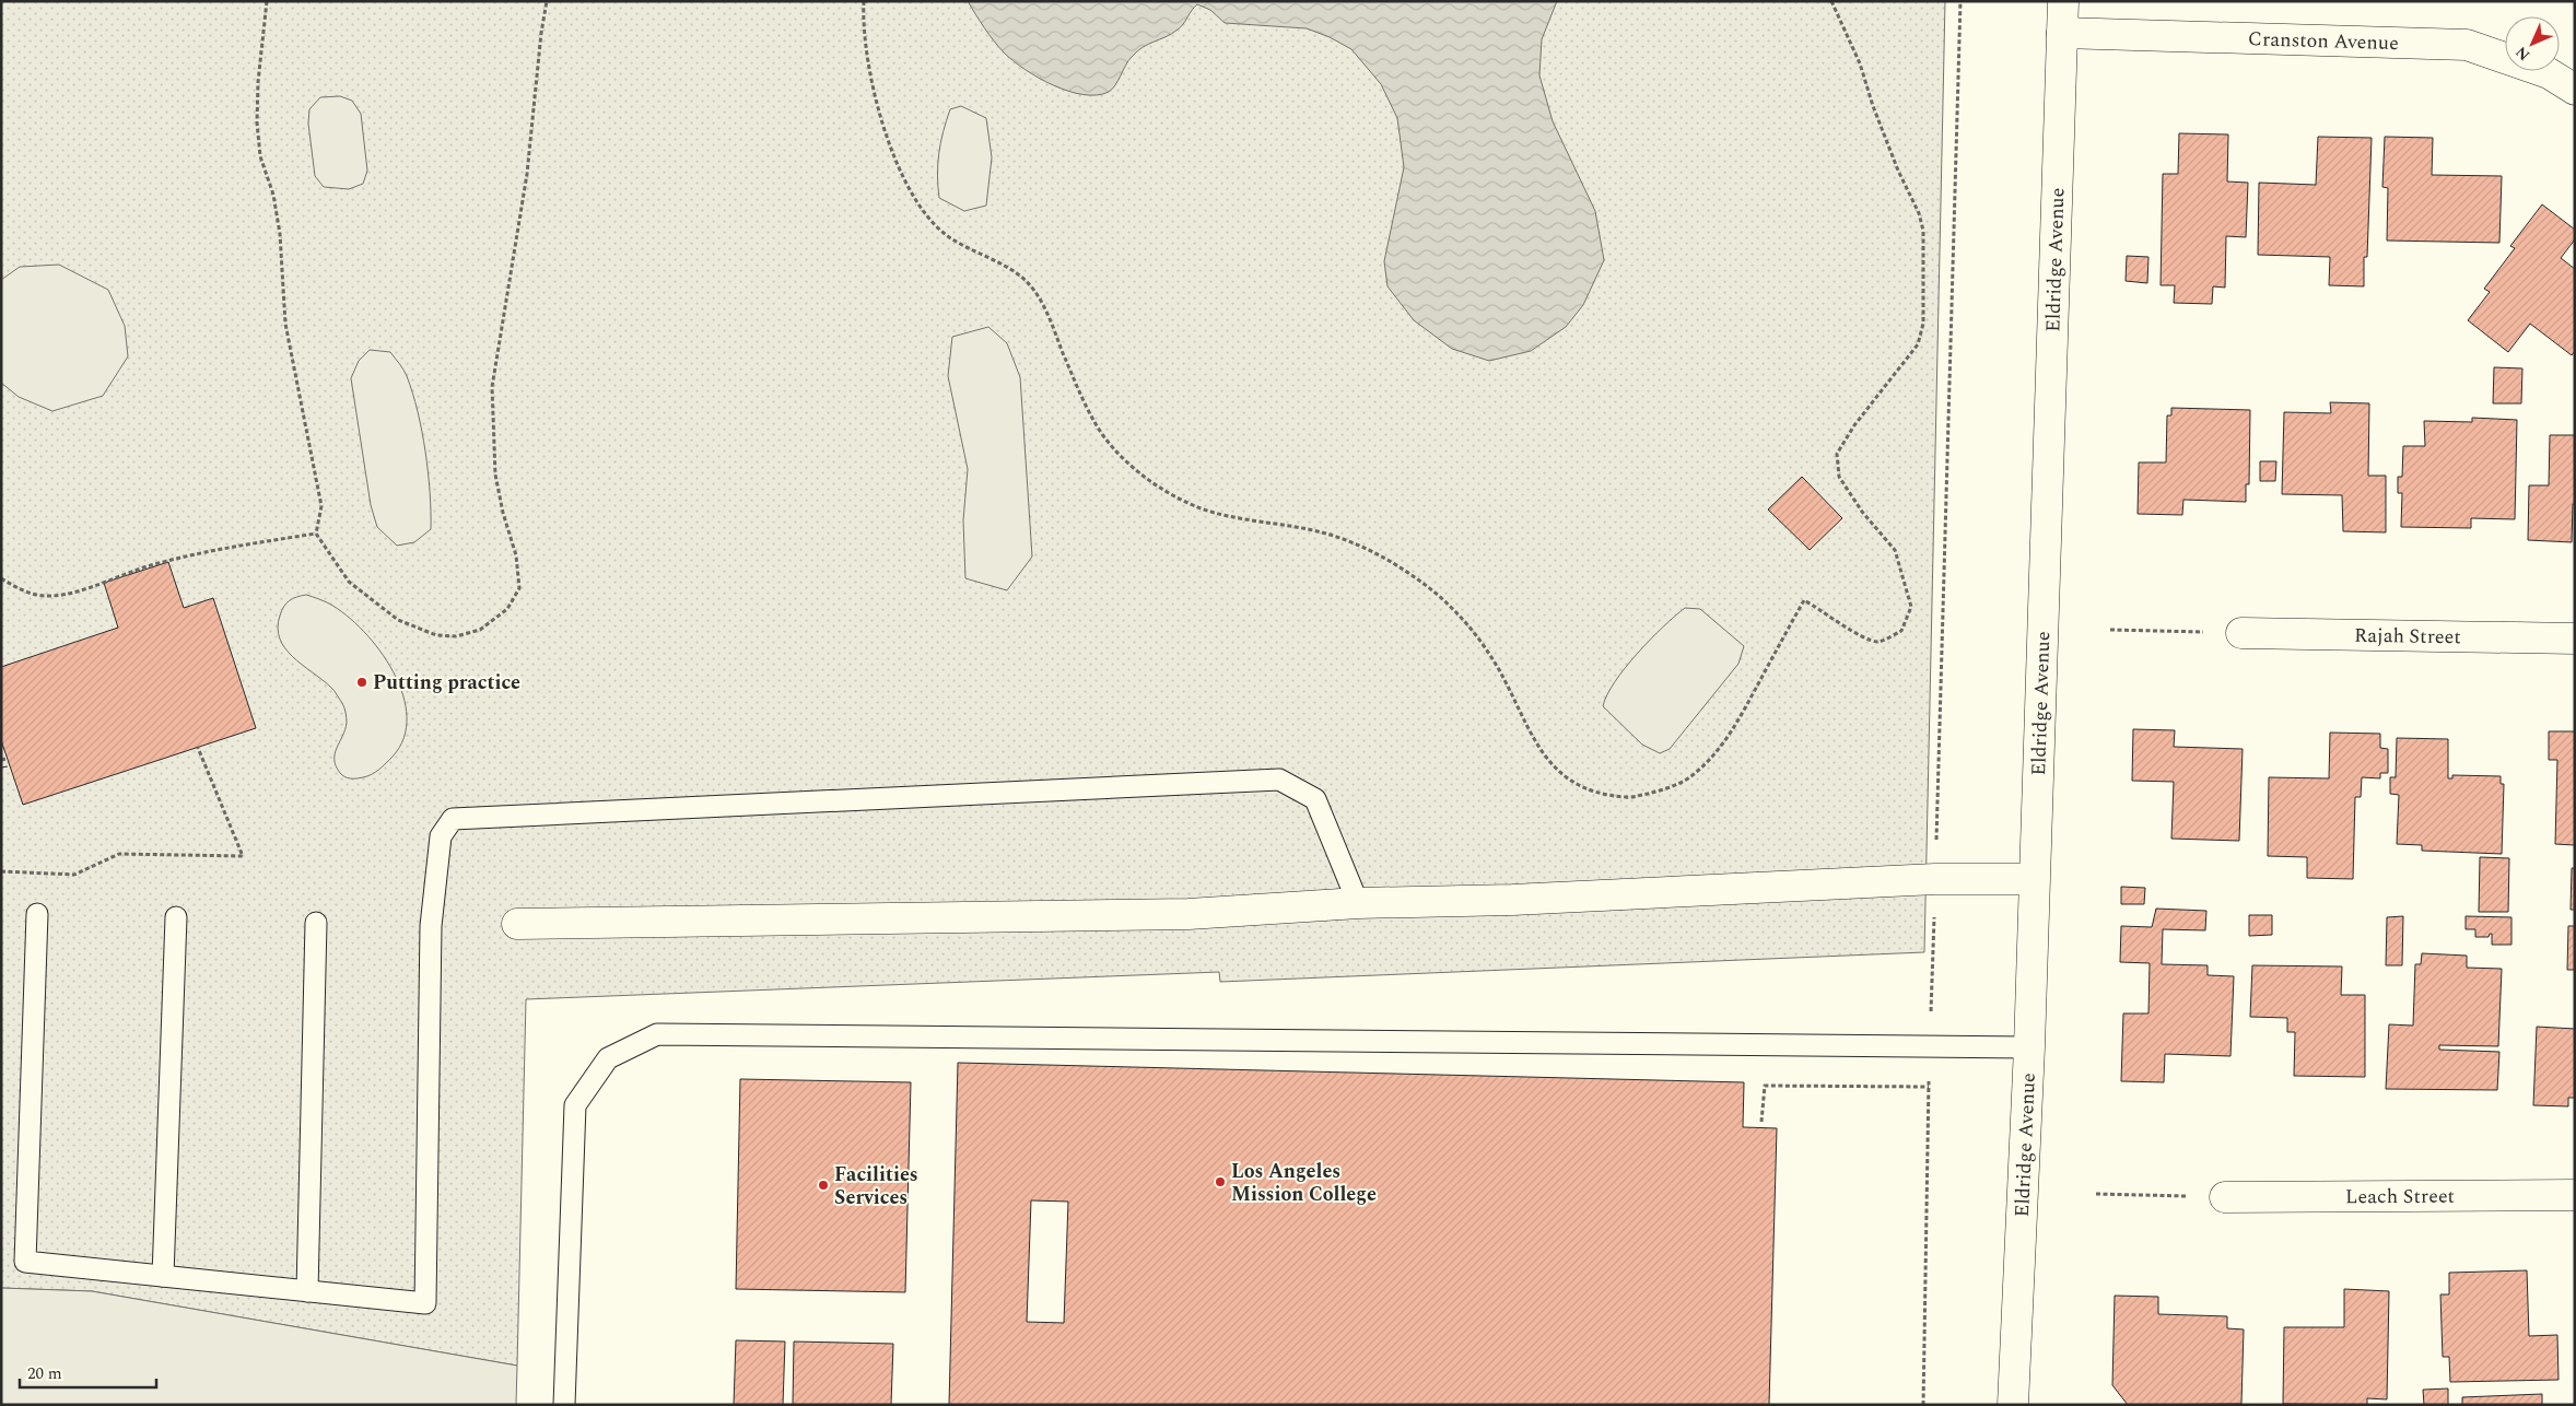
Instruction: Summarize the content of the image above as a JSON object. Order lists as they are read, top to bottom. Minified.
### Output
{"streets":{"street":["Cranston Avenue","Eldridge Avenue","Rajah Street","Leach Street"]},"crossings":[["Cranston Avenue","Eldridge Avenue"]],"places":["Putting practice","Los Angeles Mission College","Facilities Services"],"scale_bar":"20 m","north":"bottom left"}
